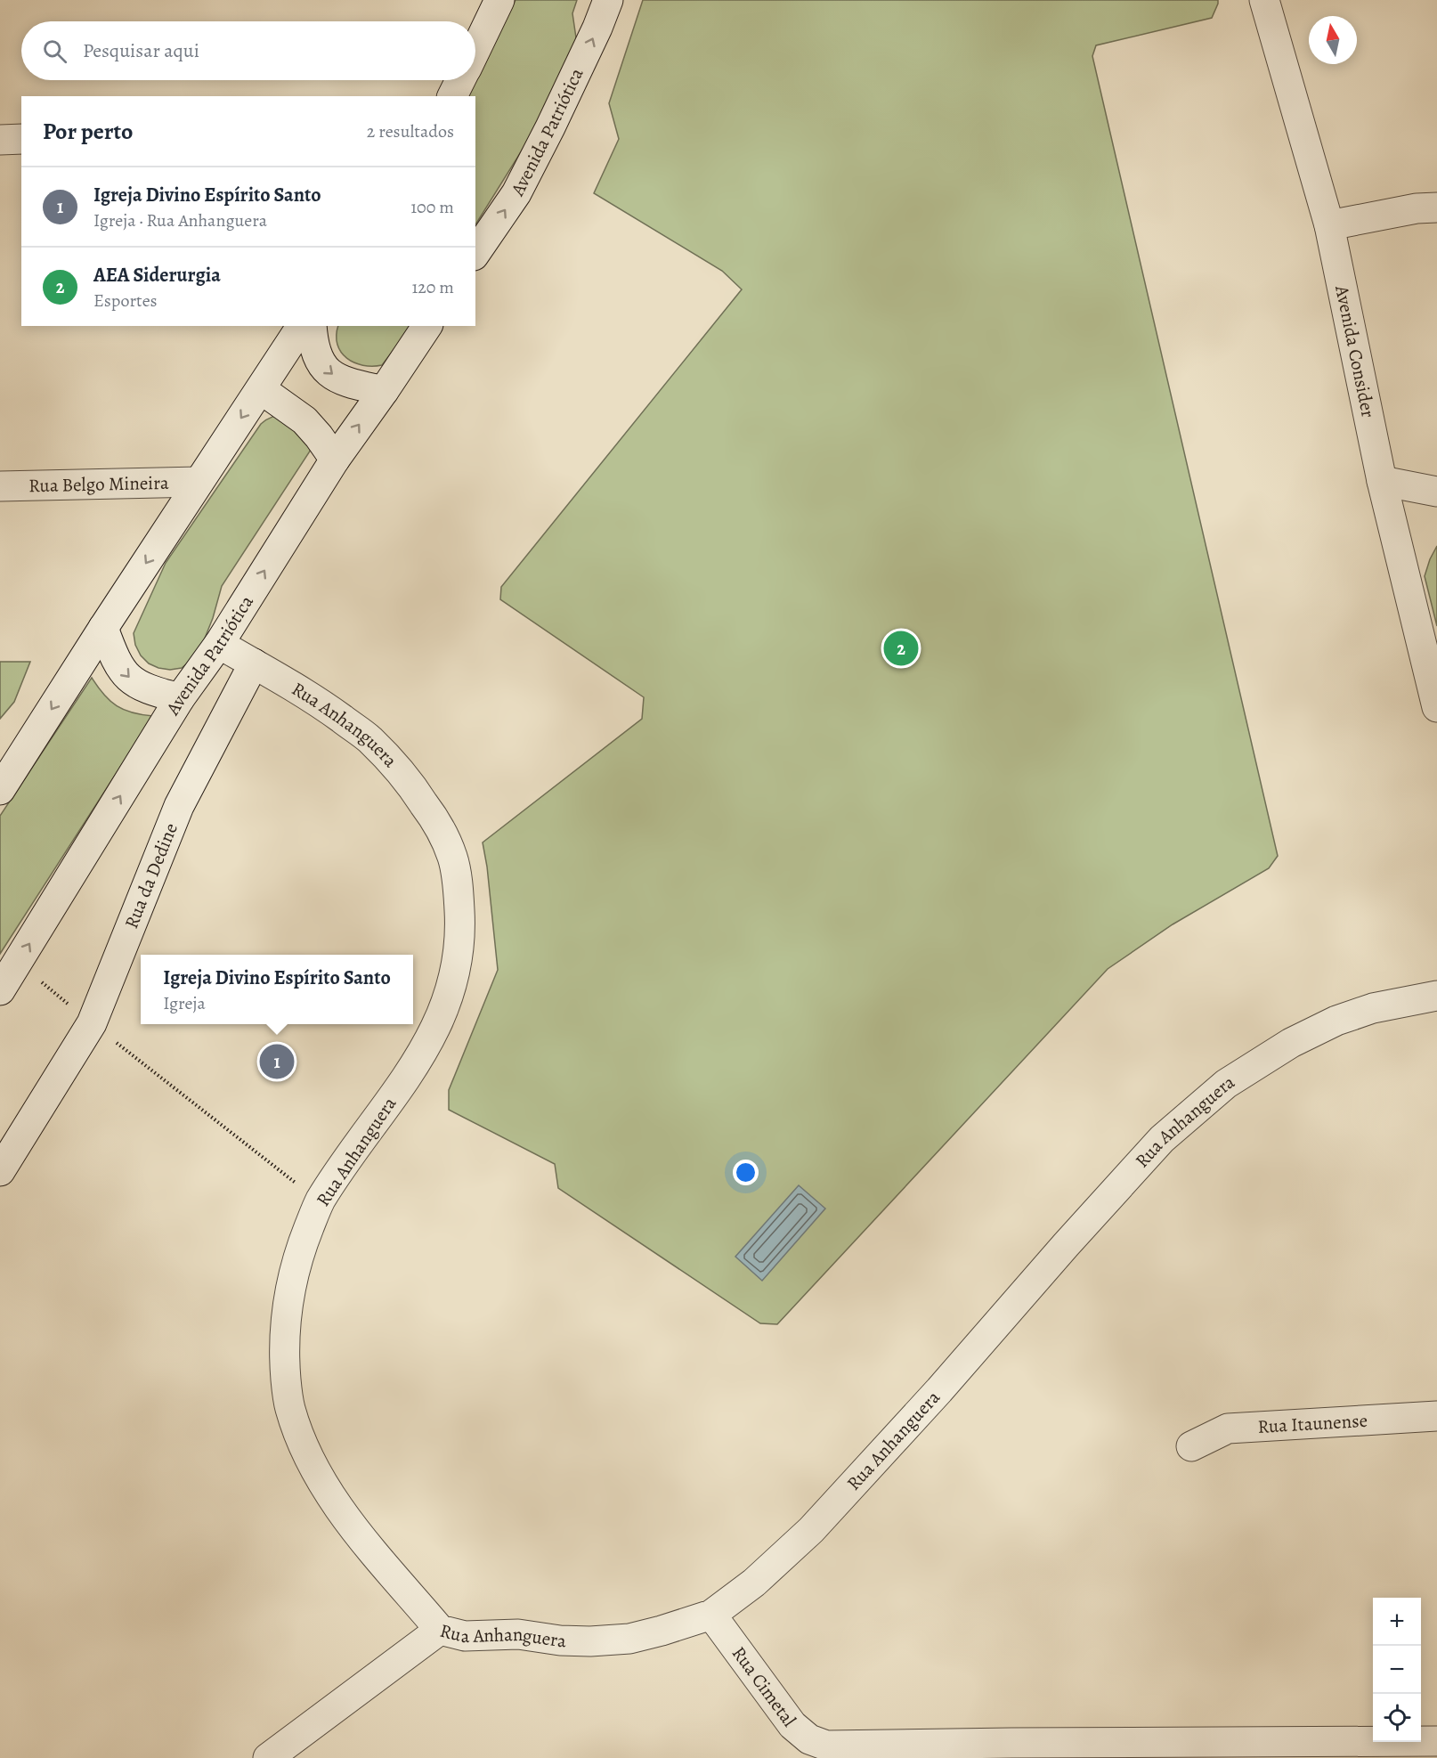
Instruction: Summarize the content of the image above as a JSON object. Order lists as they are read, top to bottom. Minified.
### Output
{"streets":{"street":["Avenida Patriótica","Avenida Consider","Rua Belgo Mineira","Rua Anhanguera","Rua da Dedine","Rua Itaunense","Rua Cimetal"]},"crossings":[["Avenida Patriótica","Rua Anhanguera"],["Rua Anhanguera","Rua da Dedine"],["Rua Anhanguera","Rua Cimetal"]],"north":"top","page":{"search":"Pesquisar aqui","heading":["Por perto","2 resultados"],"list":[{"mark":"1","name":"Igreja Divino Espírito Santo","note":"Igreja · Rua Anhanguera","value":"100 m"},{"mark":"2","name":"AEA Siderurgia","note":"Esportes","value":"120 m"}],"pins":["2","1"],"popup":["Igreja Divino Espírito Santo","Igreja"],"map_buttons":["+","−"]}}
